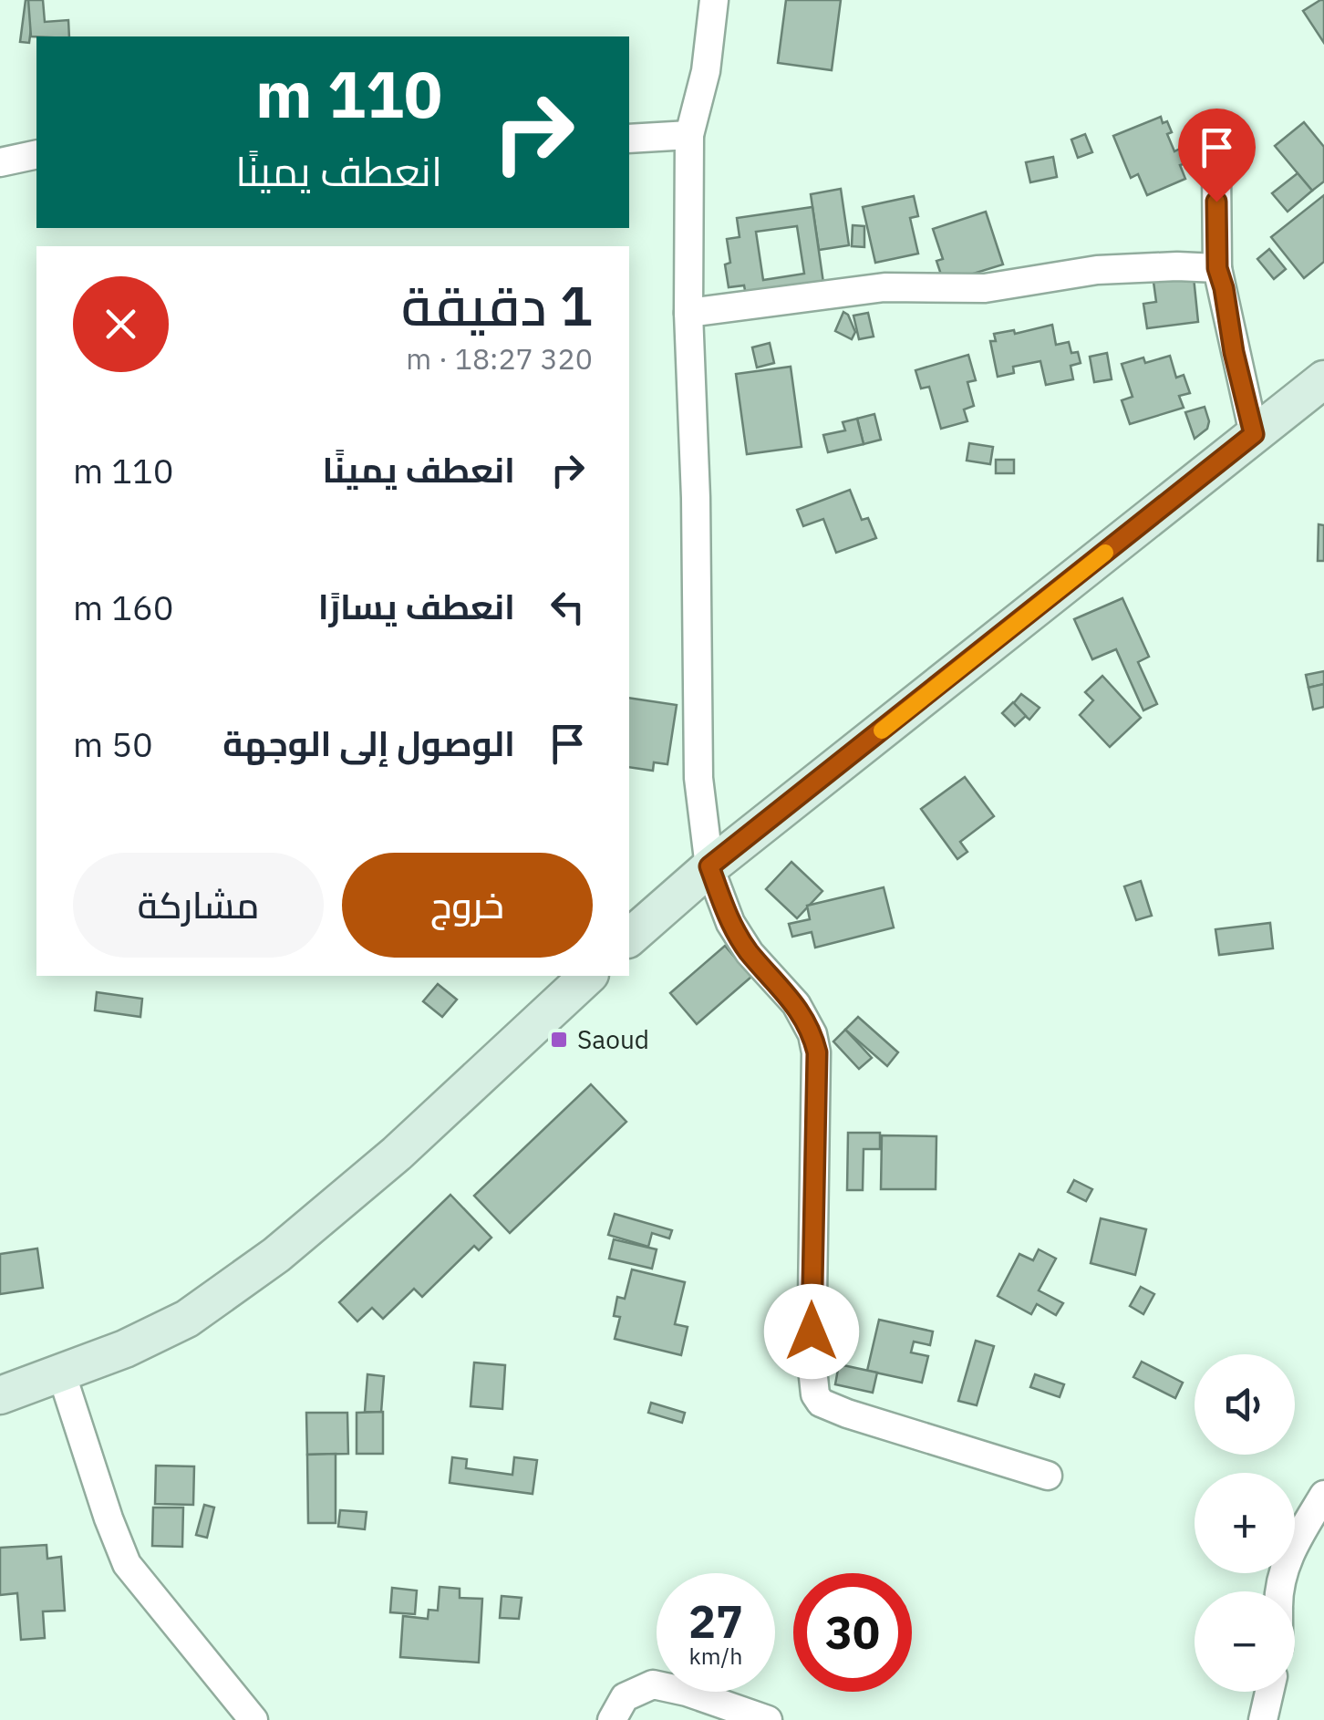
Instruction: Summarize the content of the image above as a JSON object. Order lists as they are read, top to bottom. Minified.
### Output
{"places":{"transit":["Saoud"]},"page":{"turn":["110 m","انعطف يمينًا"],"heading":["1 دقيقة","320 m · 18:27"],"list":[{"name":"انعطف يمينًا","value":"110 m"},{"name":"انعطف يسارًا","value":"160 m"},{"name":"الوصول إلى الوجهة","value":"50 m"}],"buttons":["خروج","مشاركة"],"map_buttons":["+","−"],"speed":"27 km/h","limit":"30"}}
